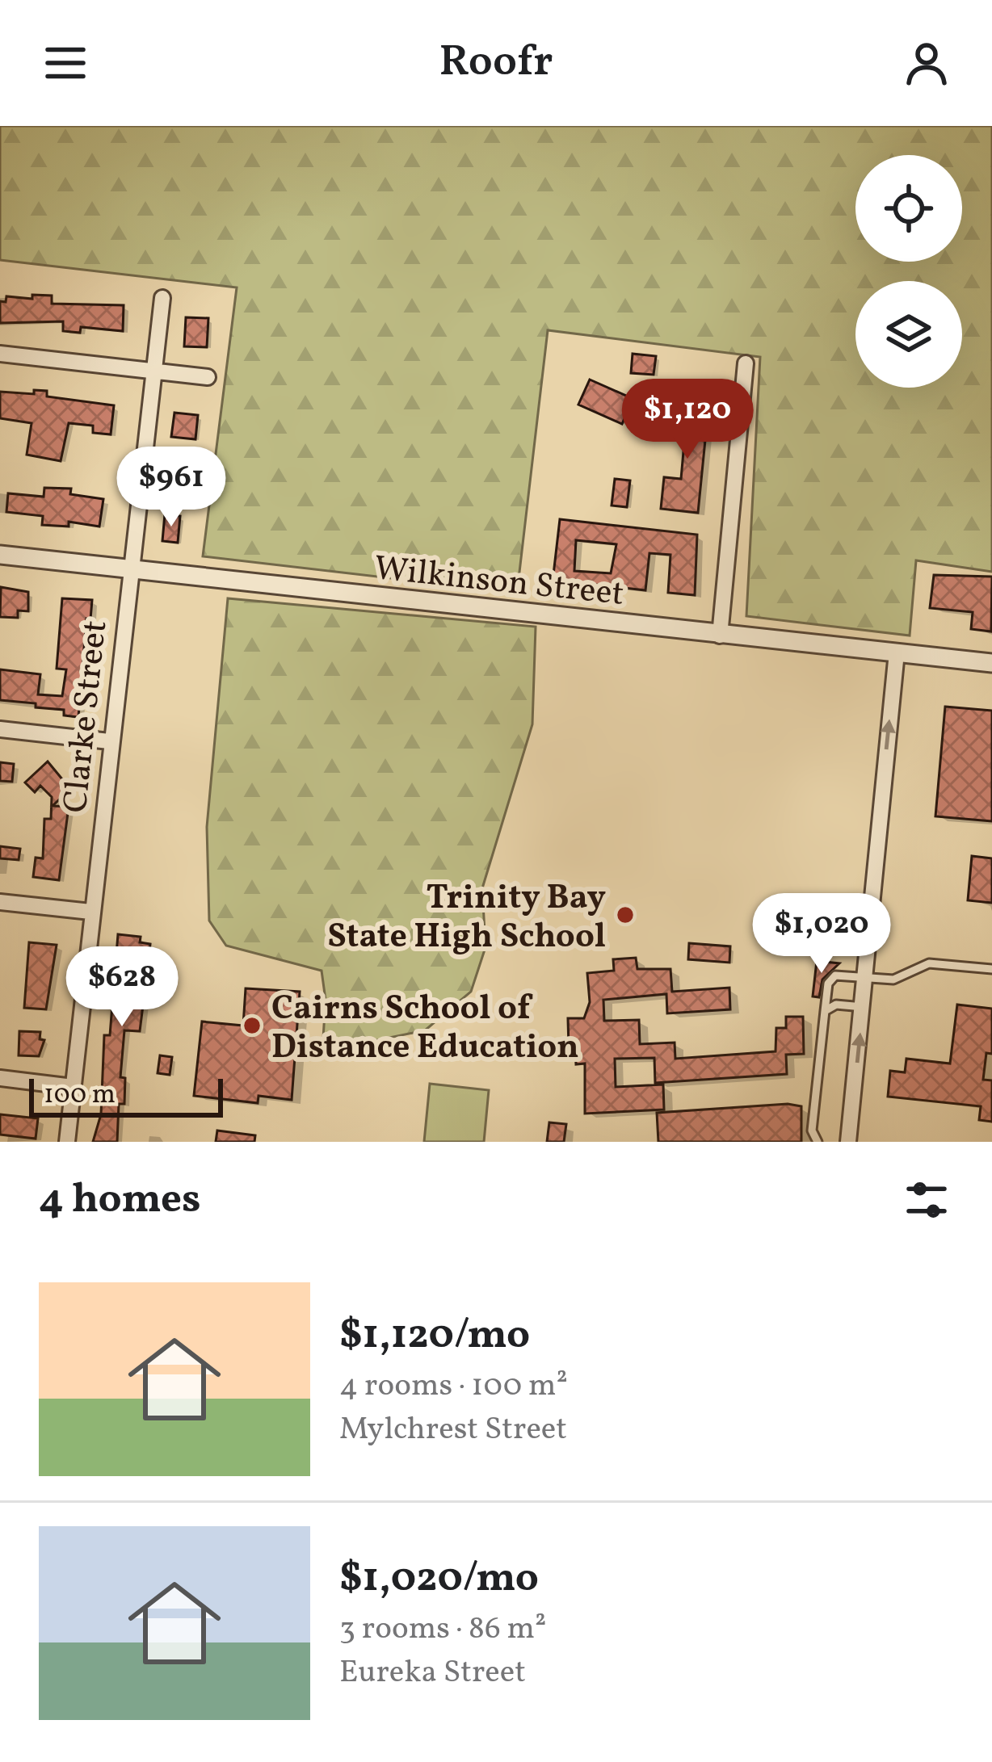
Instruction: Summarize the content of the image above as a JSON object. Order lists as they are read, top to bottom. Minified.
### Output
{"streets":{"street":["Wilkinson Street","Clarke Street"]},"crossings":[["Wilkinson Street","Clarke Street"]],"places":["Trinity Bay State High School","Cairns School of Distance Education"],"scale_bar":"100 m","page":{"header":"Roofr","price":["$1,120","$961","$1,020","$628"],"scale":"100 m","heading":"4 homes","list":[{"name":"$1,120/mo","note":"4 rooms · 100 m² · Mylchrest Street"},{"name":"$1,020/mo","note":"3 rooms · 86 m² · Eureka Street"}]}}
